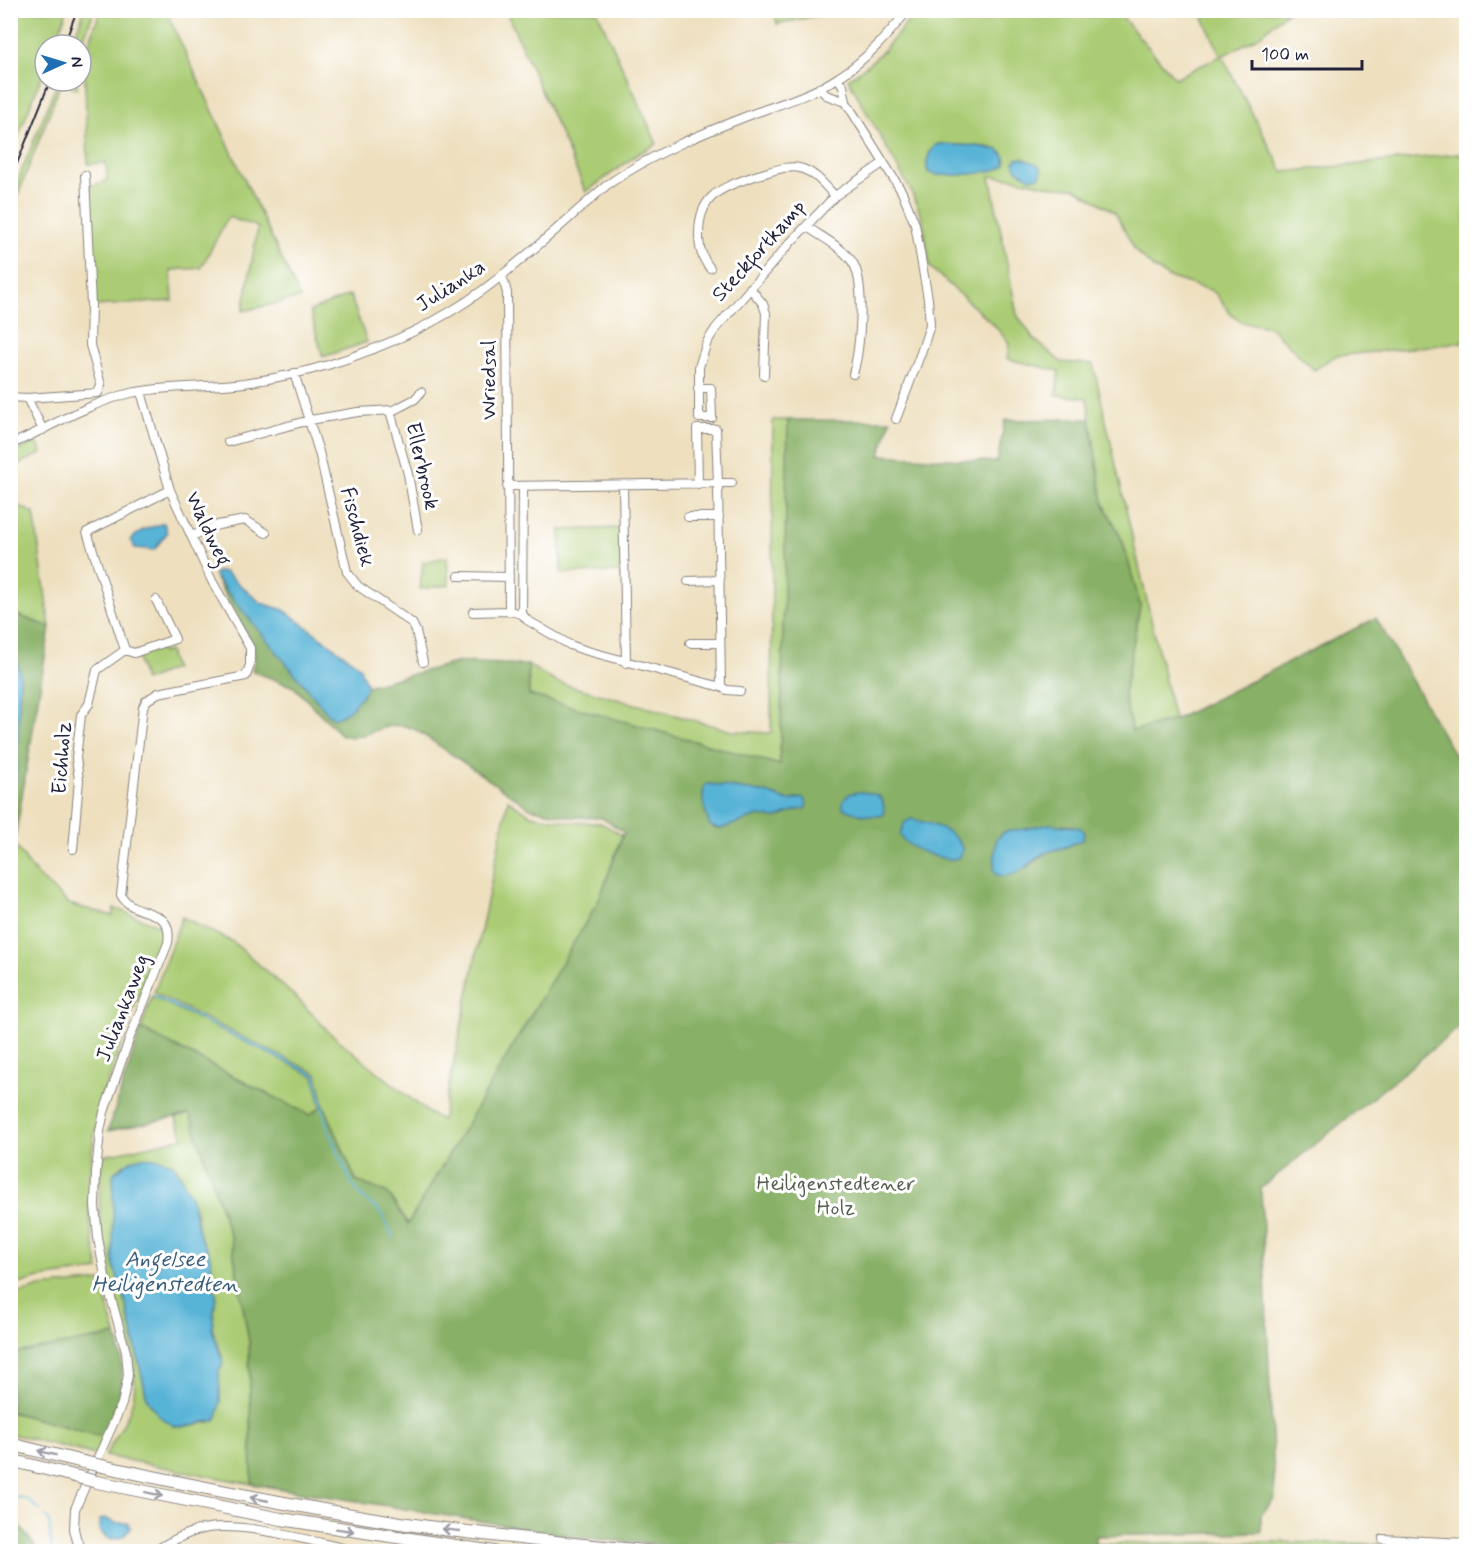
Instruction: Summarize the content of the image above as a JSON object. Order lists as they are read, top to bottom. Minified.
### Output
{"streets":{"street":["Steckfortkamp","Julianka","Wriedsal","Ellerbrook","Fischdiek","Waldweg","Eichholz","Juliankaweg"]},"crossings":[["Julianka","Wriedsal"],["Julianka","Fischdiek"],["Julianka","Waldweg"],["Ellerbrook","Fischdiek"],["Waldweg","Juliankaweg"]],"water":["Angelsee Heiligenstedten"],"parks":["Heiligenstedtener Holz"],"scale_bar":"100 m","north":"right"}
